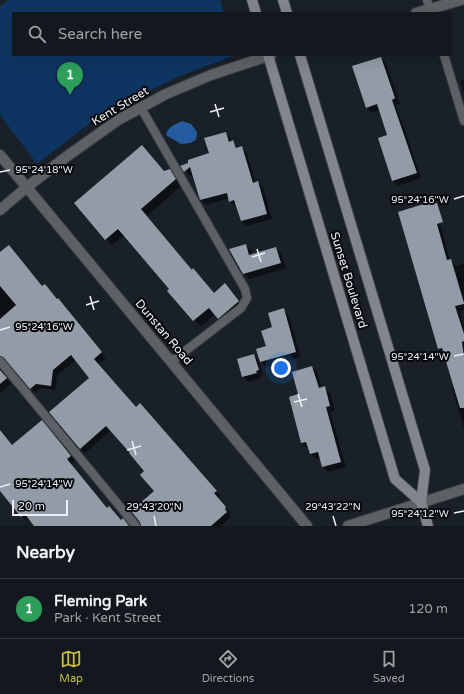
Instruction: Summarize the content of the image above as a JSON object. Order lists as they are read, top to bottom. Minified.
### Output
{"streets":{"street":["Kent Street","Sunset Boulevard","Dunstan Road"]},"crossings":[["Kent Street","Dunstan Road"]],"scale_bar":"20 m","page":{"search":"Search here","pins":"1","scale":"20 m","heading":"Nearby","list":[{"mark":"1","name":"Fleming Park","note":"Park · Kent Street","value":"120 m"}],"nav":["Map","Directions","Saved"]},"coordinates":["95°24'18\"W","95°24'16\"W","95°24'14\"W","29°43'20\"N","29°43'22\"N","95°24'12\"W"]}
